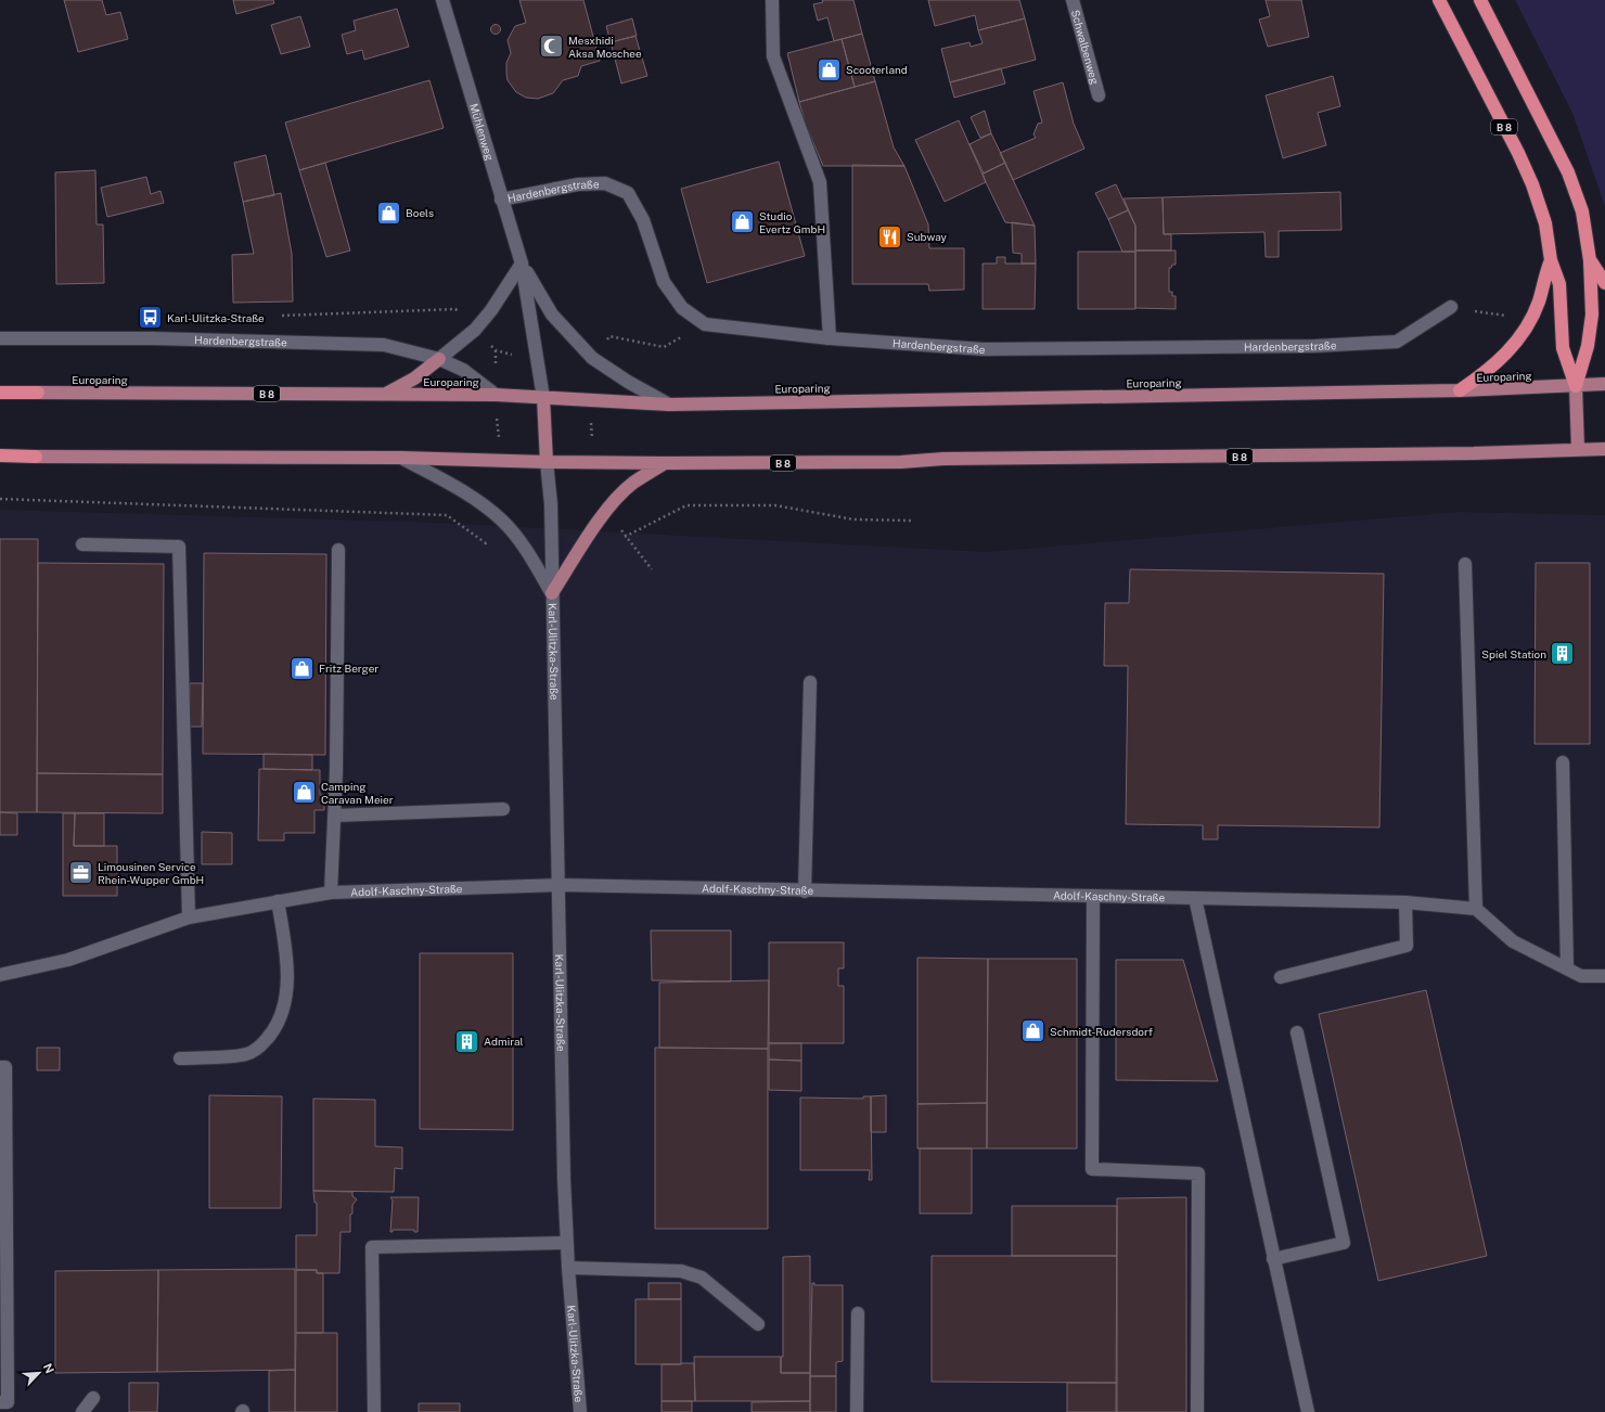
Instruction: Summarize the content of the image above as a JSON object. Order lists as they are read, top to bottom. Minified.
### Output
{"streets":{"highway":["B 8","Europaring"],"street":["Schwalbenweg","Mühlenweg","Hardenbergstraße","Karl-Ulitzka-Straße","Adolf-Kaschny-Straße"]},"crossings":[["B 8","Karl-Ulitzka-Straße"],["Mühlenweg","Hardenbergstraße"],["Mühlenweg","Europaring"],["Hardenbergstraße","Europaring"],["Karl-Ulitzka-Straße","Adolf-Kaschny-Straße"]],"places":{"mosque":["Mesxhidi Aksa Moschee"],"shop":["Scooterland","Boels","Studio Evertz GmbH","Fritz Berger","Camping Caravan Meier","Schmidt-Rudersdorf"],"restaurant":["Subway"],"bus stop":["Karl-Ulitzka-Straße"],"building":["Spiel Station","Admiral"],"office":["Limousinen Service Rhein-Wupper GmbH"]},"north":"top right"}
